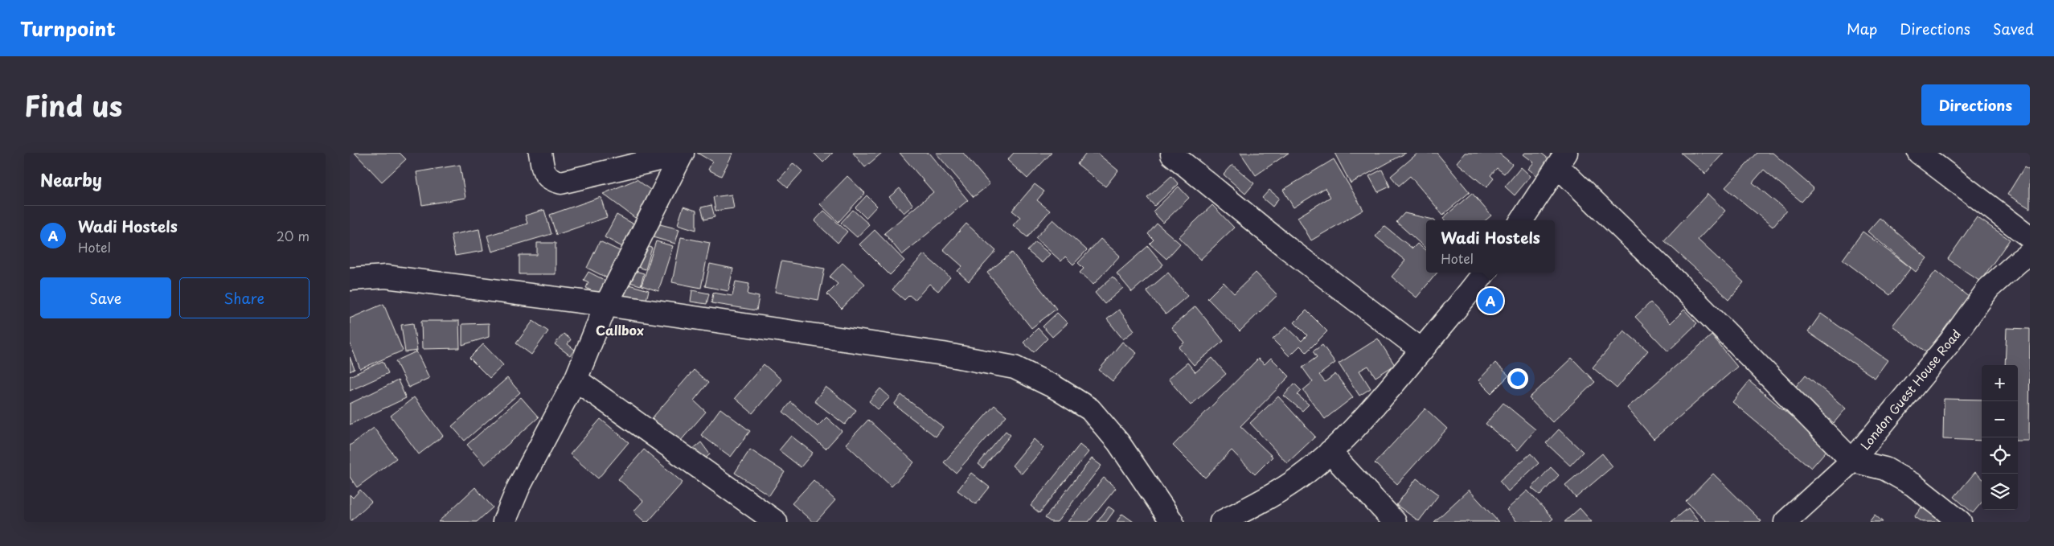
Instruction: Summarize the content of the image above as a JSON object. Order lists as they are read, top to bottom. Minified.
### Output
{"streets":{"street":["London Guest House Road"]},"districts":["Callbox"],"page":{"header":"Turnpoint","nav":["Map","Directions","Saved"],"title":"Find us","buttons":["Directions",["Save","Share"]],"heading":"Nearby","list":[{"mark":"A","name":"Wadi Hostels","note":"Hotel","value":"20 m"}],"popup":["Wadi Hostels","Hotel"],"pins":"A","map_buttons":["+","−"]}}
